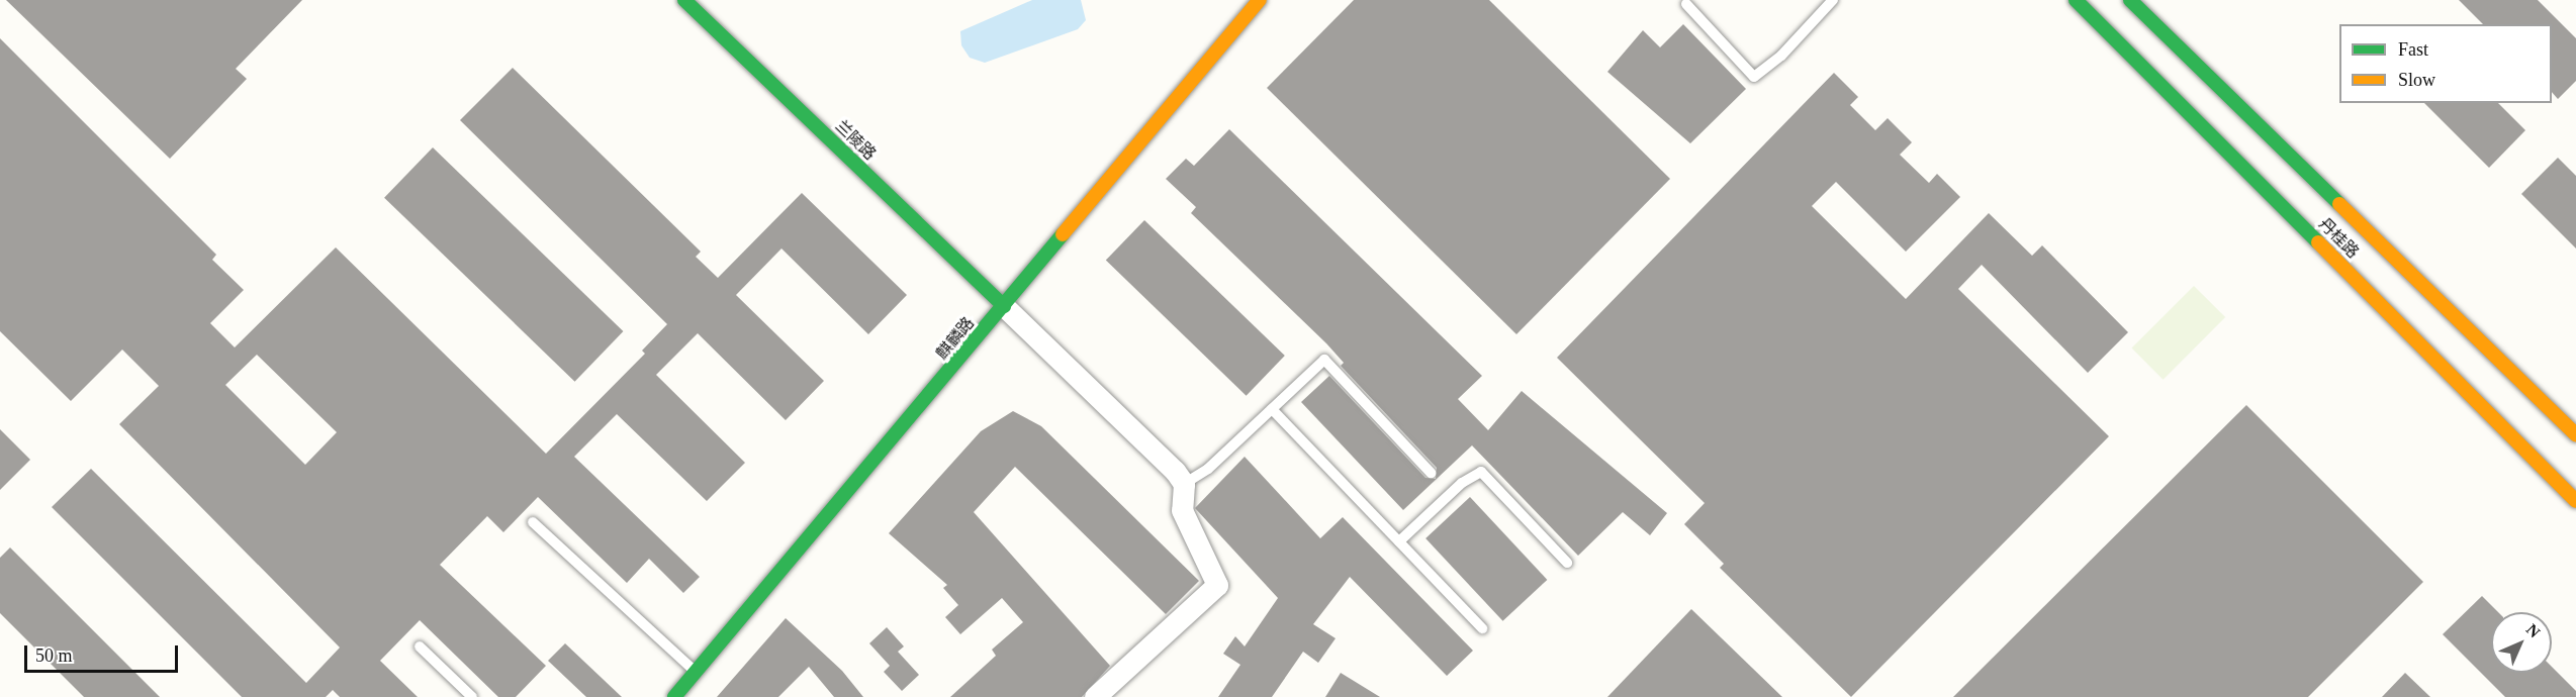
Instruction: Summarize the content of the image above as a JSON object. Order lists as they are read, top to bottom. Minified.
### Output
{"streets":{"street":["兰陵路","丹桂路","麒麟路"]},"crossings":[["兰陵路","麒麟路"]],"legend":["Fast","Slow"],"scale_bar":"50 m","north":"top right"}
